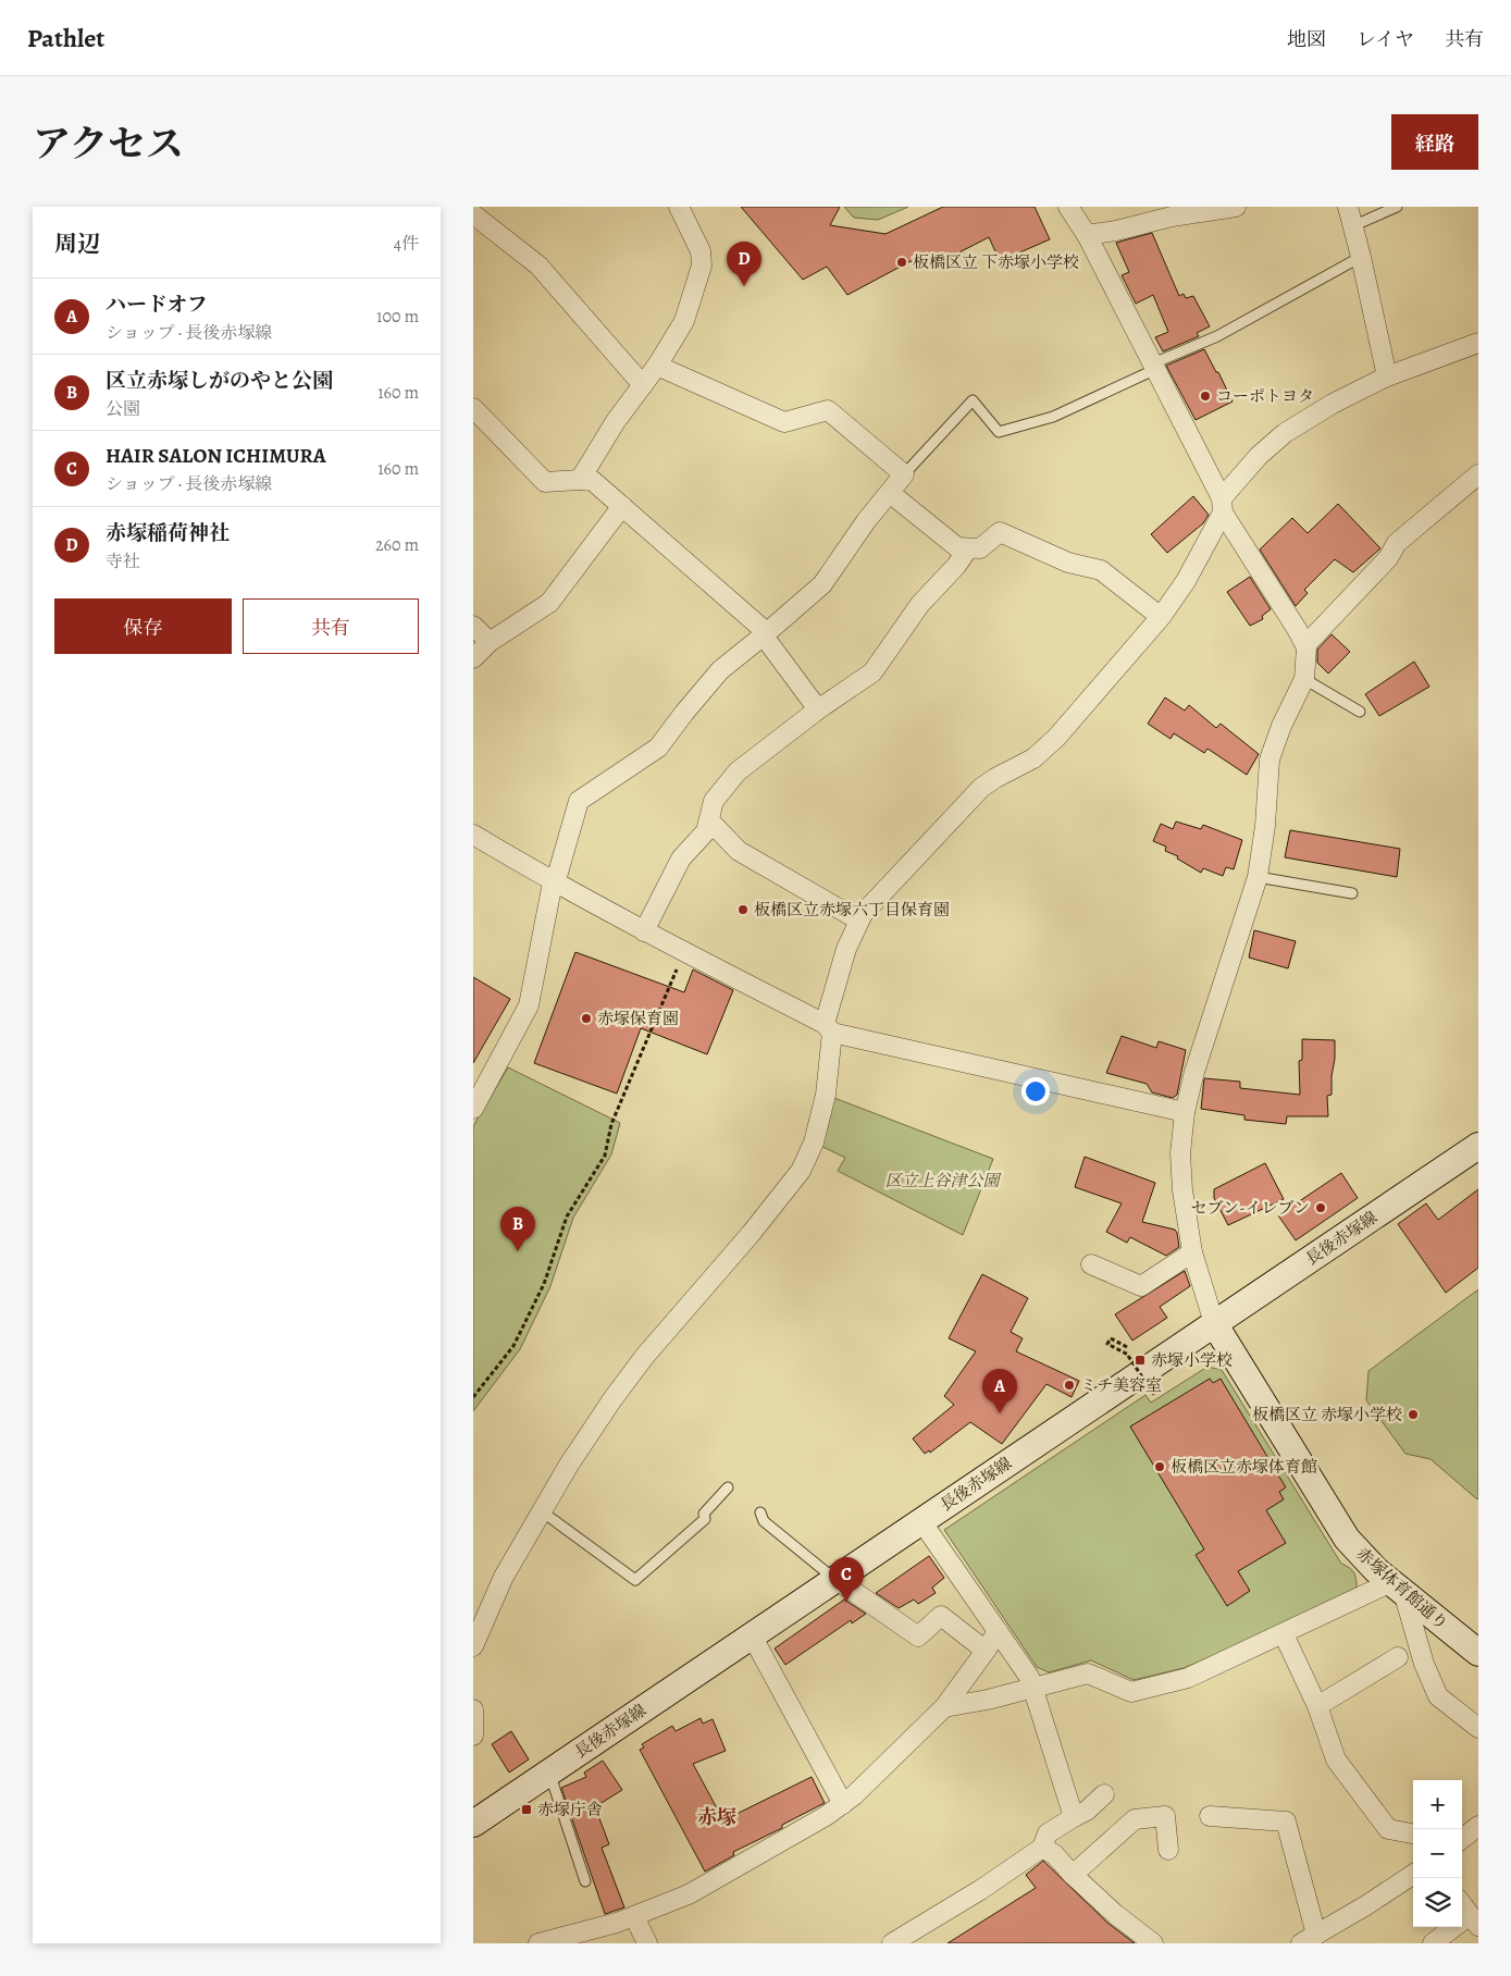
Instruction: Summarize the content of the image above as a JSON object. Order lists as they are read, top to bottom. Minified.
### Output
{"streets":{"main road":["長後赤塚線","赤塚体育館通り"]},"crossings":[["長後赤塚線","赤塚体育館通り"]],"districts":["赤塚"],"parks":["区立上谷津公園"],"places":{"other":["板橋区立 下赤塚小学校","コーポトヨタ","板橋区立赤塚六丁目保育園","赤塚保育園","セブン-イレブン","ミチ美容室","板橋区立 赤塚小学校","板橋区立赤塚体育館"],"transit":["赤塚小学校","赤塚庁舎"]},"page":{"header":"Pathlet","nav":["地図","レイヤ","共有"],"title":"アクセス","buttons":["経路",["保存","共有"]],"heading":["周辺","4件"],"pins":["D","B","A","C"],"list":[{"mark":"A","name":"ハードオフ","note":"ショップ · 長後赤塚線","value":"100 m"},{"mark":"B","name":"区立赤塚しがのやと公園","note":"公園","value":"160 m"},{"mark":"C","name":"HAIR SALON ICHIMURA","note":"ショップ · 長後赤塚線","value":"160 m"},{"mark":"D","name":"赤塚稲荷神社","note":"寺社","value":"260 m"}],"map_buttons":["+","−"]}}
